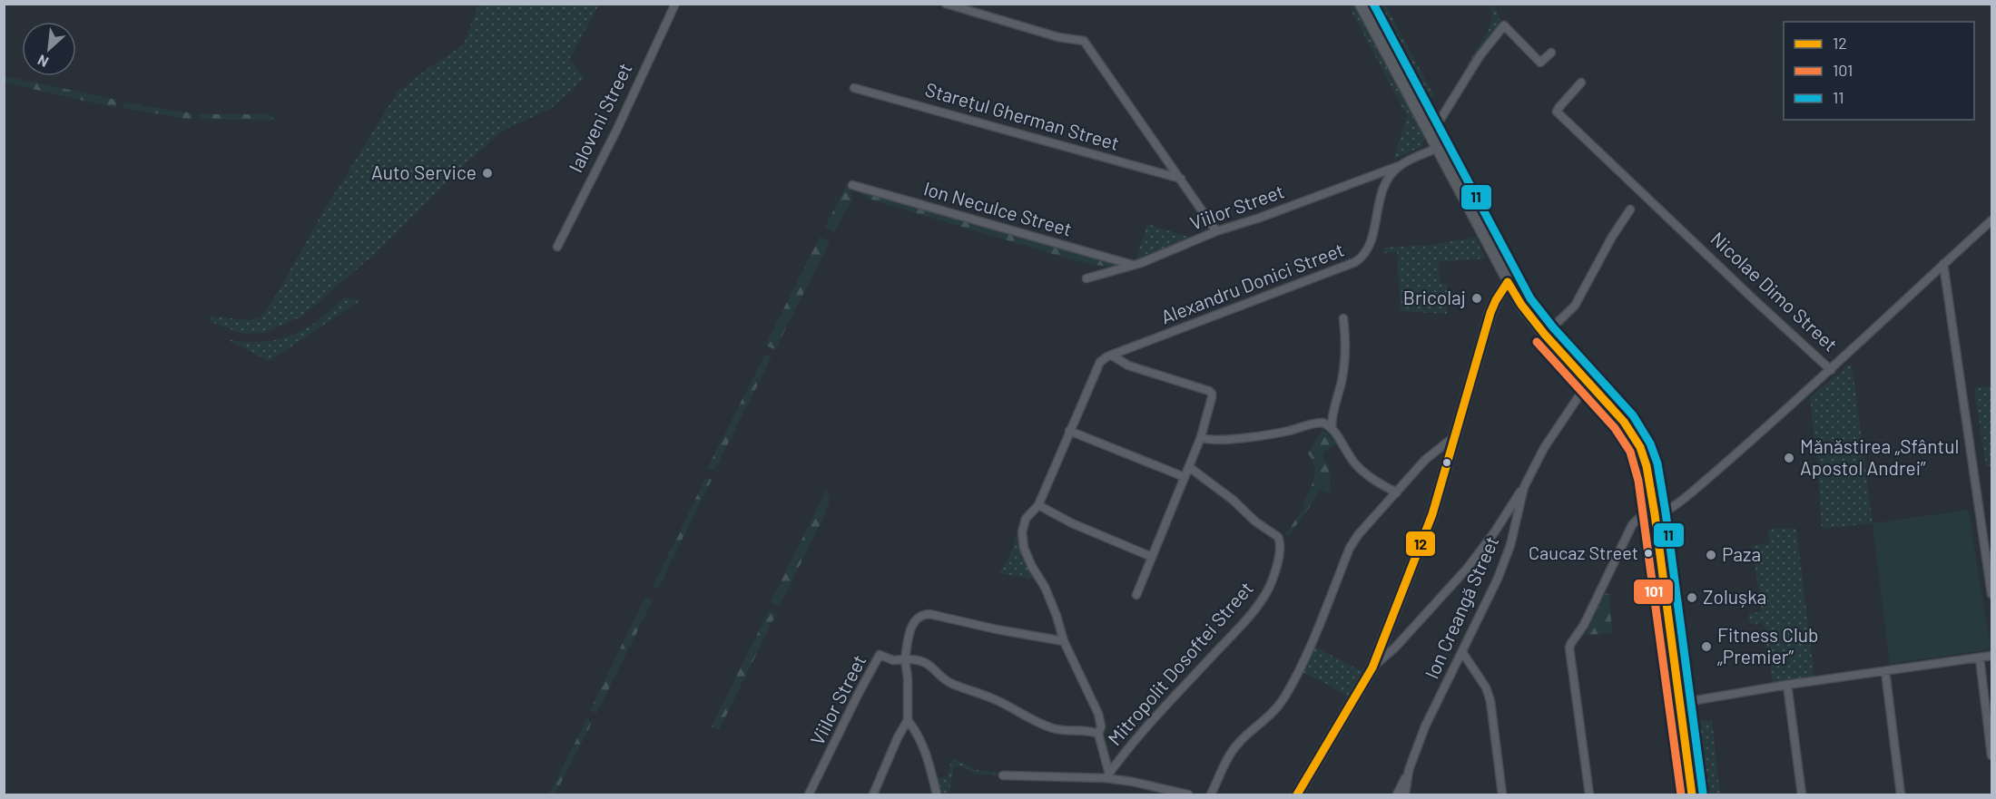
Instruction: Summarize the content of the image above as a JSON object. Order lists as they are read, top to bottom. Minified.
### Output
{"streets":{"street":["Starețul Gherman Street","Ialoveni Street","Viilor Street","Ion Neculce Street","Alexandru Donici Street","Nicolae Dimo Street","Ion Creangă Street","Mitropolit Dosoftei Street"]},"crossings":[["Viilor Street","Ion Neculce Street"],["Viilor Street","Alexandru Donici Street"],["Viilor Street","Mitropolit Dosoftei Street"],["Alexandru Donici Street","Mitropolit Dosoftei Street"]],"places":["Auto Service","Bricolaj","Mănăstirea „Sfântul Apostol Andrei”","Caucaz Street","Paza","Zolușka","Fitness Club „Premier”"],"lines":["transit line 11","transit line 12","transit line 101"],"legend":["12","101","11"],"north":"bottom left"}
